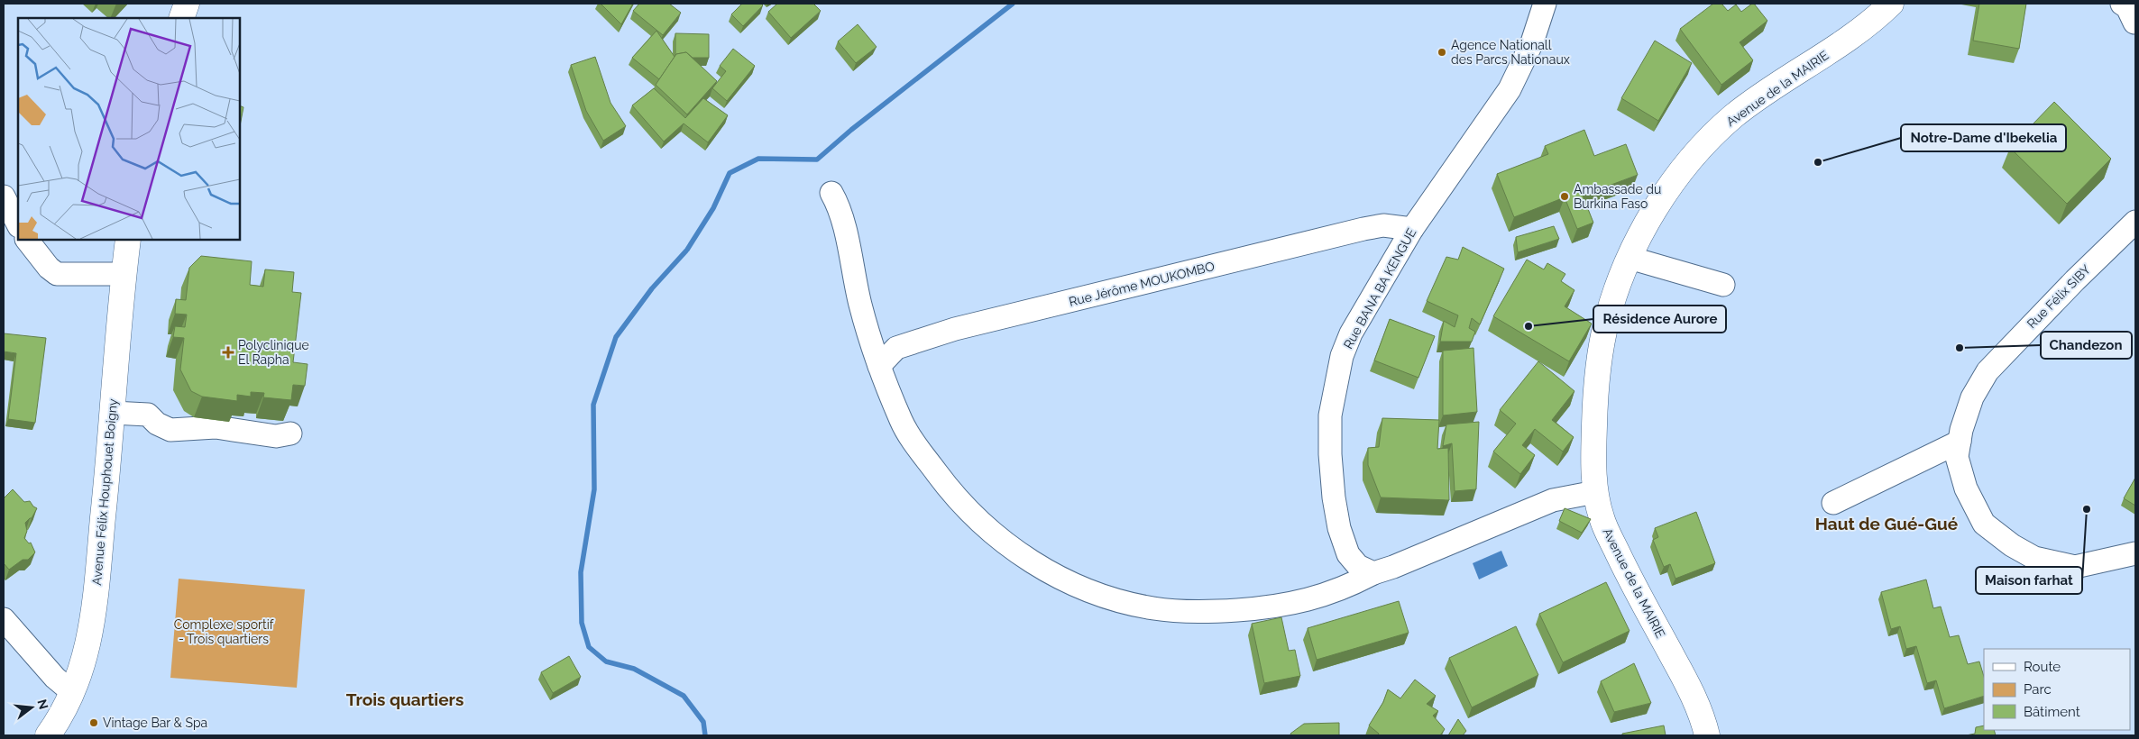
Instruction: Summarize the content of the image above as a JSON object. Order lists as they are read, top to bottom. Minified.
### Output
{"streets":{"main road":["Avenue de la MAIRIE","Avenue Félix Houphouet Boigny"],"street":["Rue Jérôme MOUKOMBO","Rue BANA BA KENGUE","Rue Félix SIBY"]},"crossings":[["Rue Jérôme MOUKOMBO","Rue BANA BA KENGUE"]],"districts":["Haut de Gué-Gué","Trois quartiers"],"parks":["Complexe sportif - Trois quartiers"],"places":{"other":["Agence Nationall des Parcs Nationaux","Notre-Dame d'Ibekelia","Ambassade du Burkina Faso","Résidence Aurore","Chandezon","Maison farhat","Vintage Bar & Spa"],"health":["Polyclinique El Rapha"]},"legend":["Route","Parc","Bâtiment"],"north":"right"}
